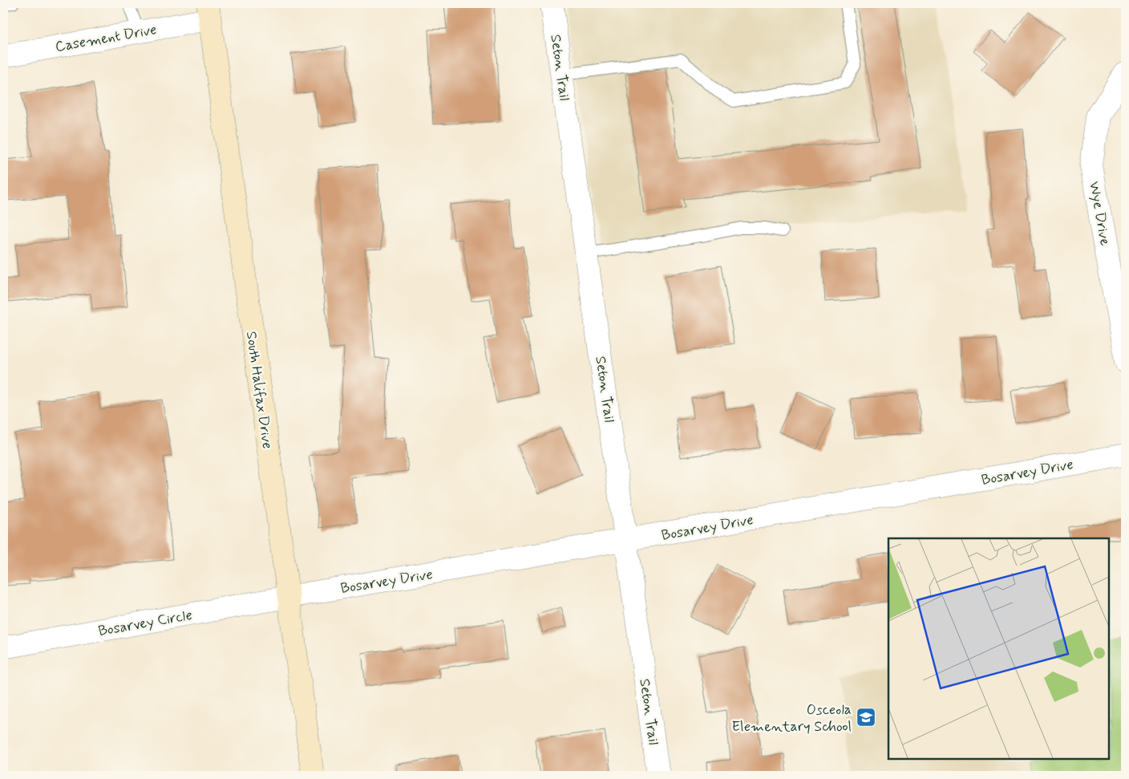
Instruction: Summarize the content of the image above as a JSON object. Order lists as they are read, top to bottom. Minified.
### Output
{"streets":{"street":["Casement Drive","Seton Trail","Wye Drive","South Halifax Drive","Bosarvey Drive","Bosarvey Circle"]},"crossings":[["Casement Drive","South Halifax Drive"],["Seton Trail","Bosarvey Drive"],["South Halifax Drive","Bosarvey Drive"],["South Halifax Drive","Bosarvey Circle"],["Bosarvey Drive","Bosarvey Circle"]],"places":{"school or university":["Osceola Elementary School"]}}
